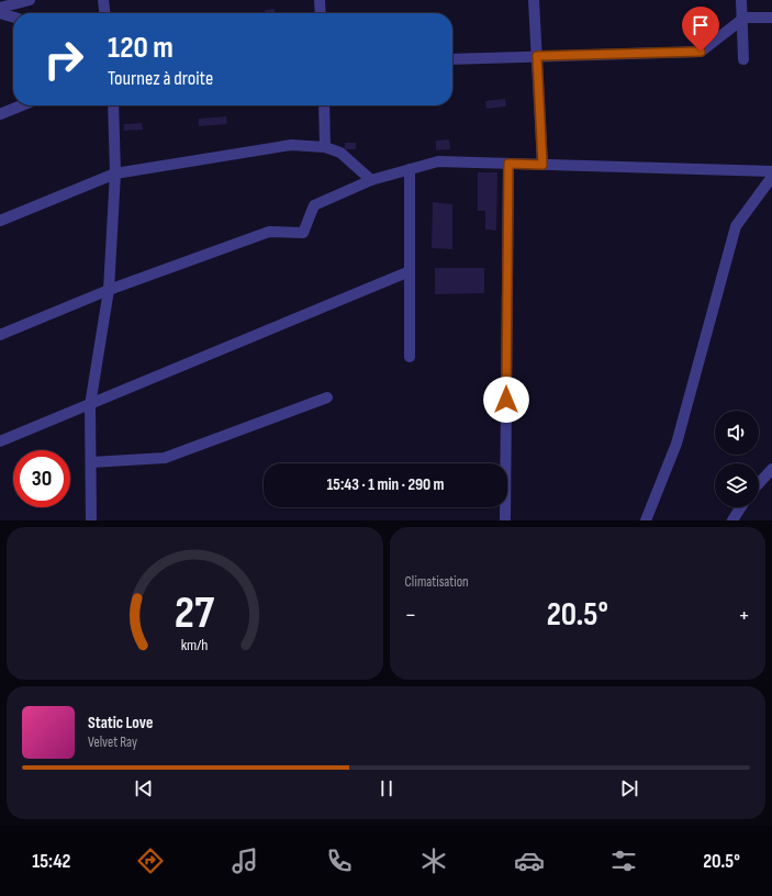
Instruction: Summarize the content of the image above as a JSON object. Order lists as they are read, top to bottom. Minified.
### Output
{"page":{"turn":["120 m","Tournez à droite"],"limit":"30","trip":"15:43 · 1 min · 290 m","tile":"Climatisation","heat":["−","20.5°","+"],"song":["Static Love","Velvet Ray"],"tabs":["15:42","20.5°"],"gauge":["27","km/h"]}}
